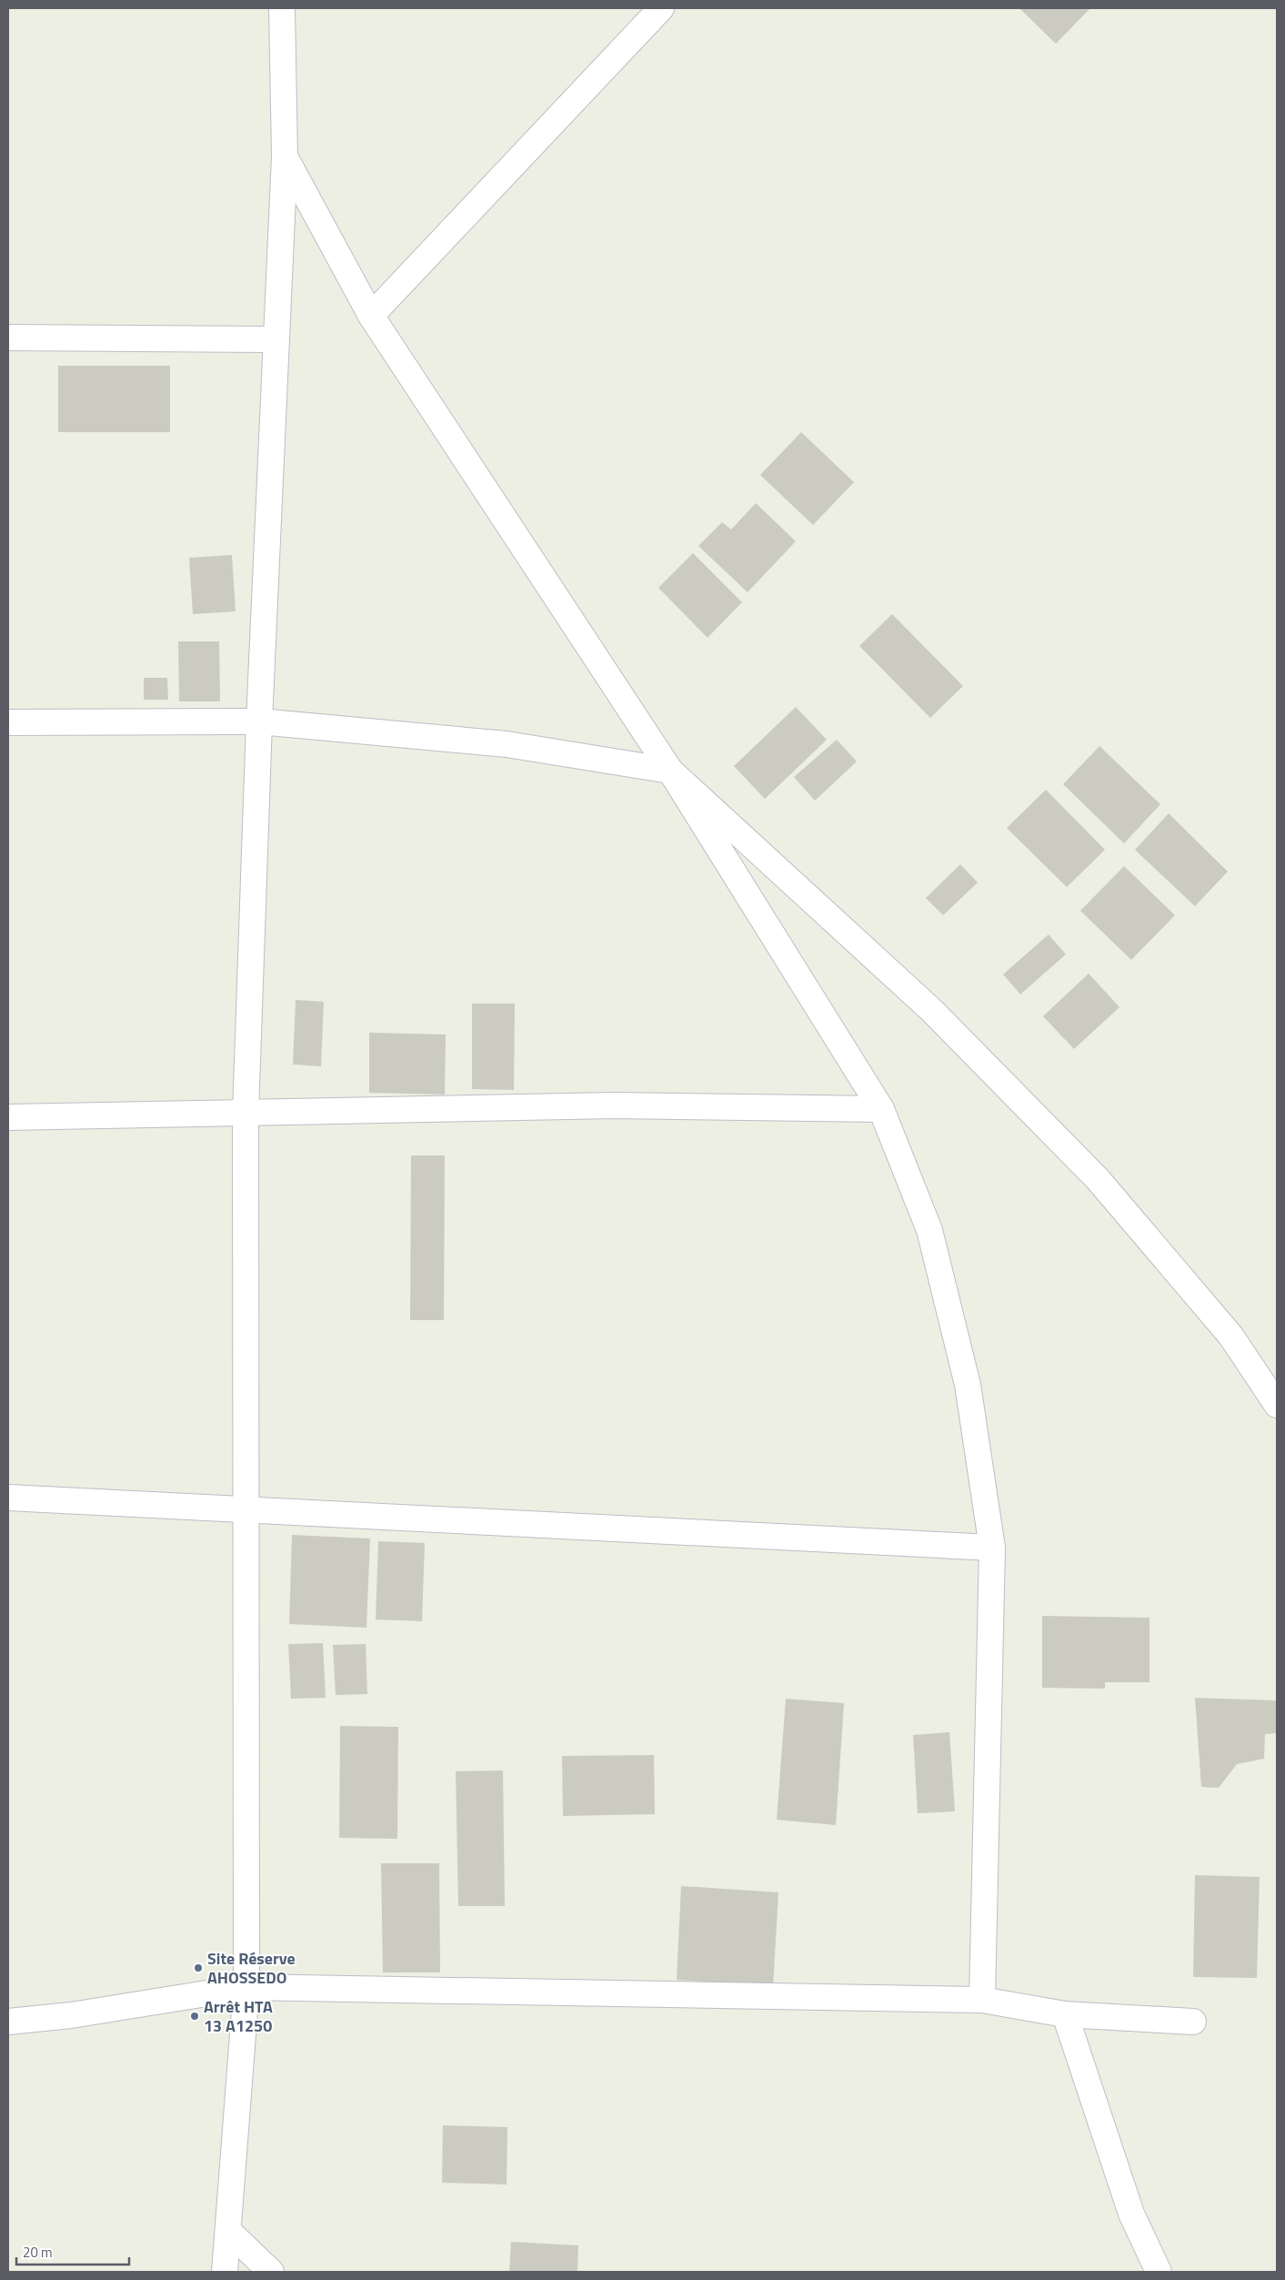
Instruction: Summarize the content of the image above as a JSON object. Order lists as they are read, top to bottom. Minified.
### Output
{"places":["Site Réserve AHOSSEDO","Arrêt HTA 13 A1250"],"scale_bar":"20 m"}
